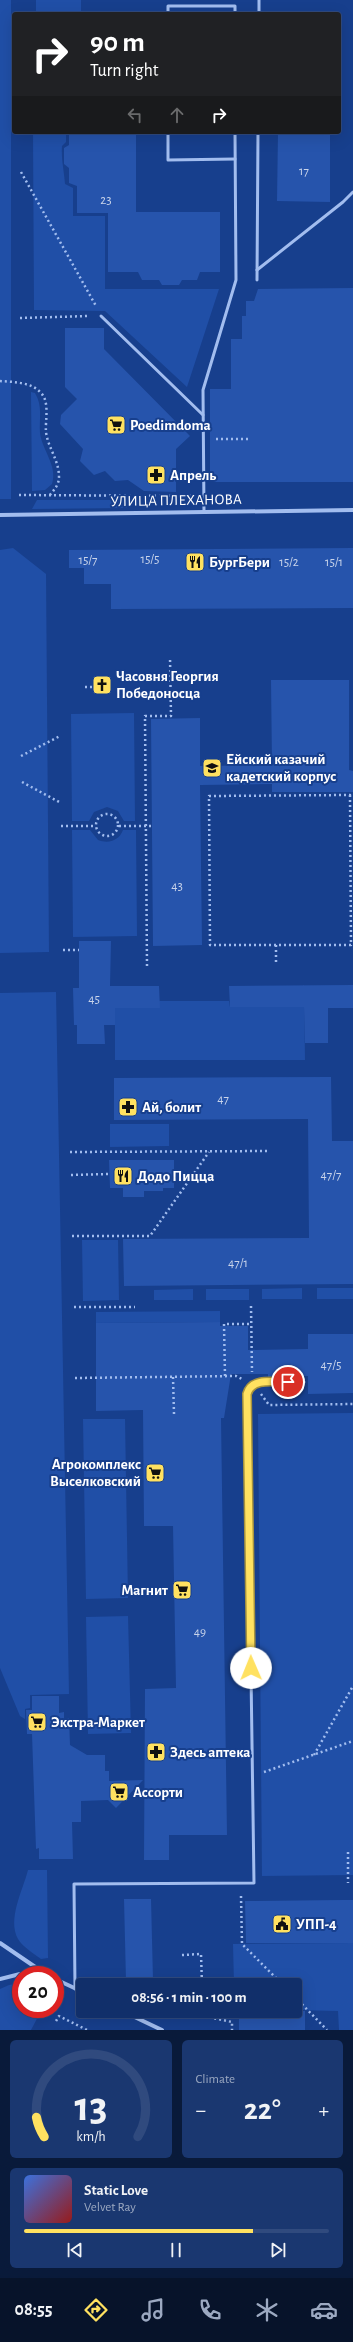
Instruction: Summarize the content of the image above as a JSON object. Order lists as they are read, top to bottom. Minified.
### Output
{"streets":{"street":["УЛИЦА ПЛЕХАНОВА"]},"places":{"supermarket":["Poedimdoma","Агрокомплекс Выселковский","Магнит","Экстра-Маркет","Ассорти"],"pharmacy":["Апрель","Ай, болит","Здесь аптека"],"restaurant":["БургБери","Додо Пицца"],"church":["Часовня Георгия Победоносца"],"school or university":["Ейский казачий кадетский корпус"],"public building":["УПП-4"]},"house_numbers":["17","23","15/5","15/7","15/2","15/1","43","45","47","47/7","47/1","47/5","49"],"page":{"turn":["90 m","Turn right"],"limit":"20","trip":"08:56 · 1 min · 100 m","tile":"Climate","heat":["−","22°","+"],"song":["Static Love","Velvet Ray"],"tabs":"08:55","gauge":["13","km/h"]}}
